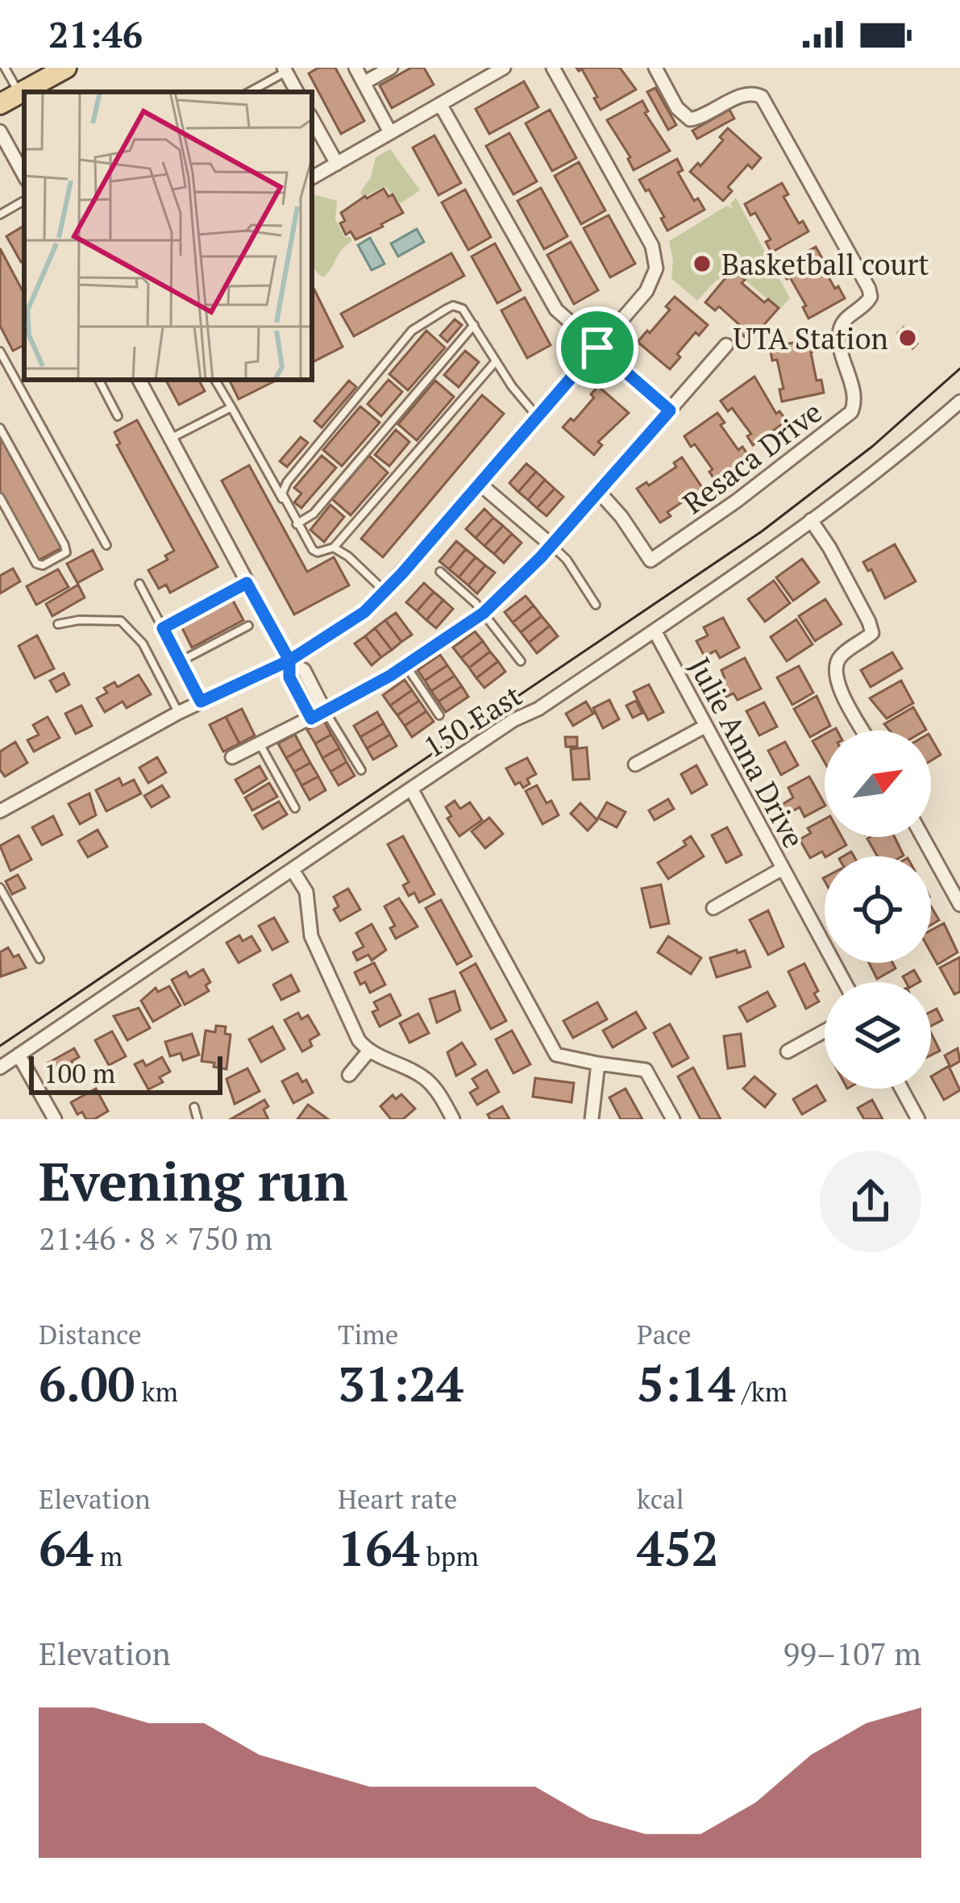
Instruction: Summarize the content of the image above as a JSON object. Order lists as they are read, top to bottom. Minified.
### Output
{"streets":{"street":["Resaca Drive","150 East","Julie Anna Drive"]},"crossings":[["150 East","Julie Anna Drive"]],"places":["Basketball court","UTA Station"],"scale_bar":"100 m","north":"top right","page":{"status":"21:46","scale":"100 m","heading":["Evening run","21:46 · 8 × 750 m"],"stats":[["Distance","6.00 km"],["Time","31:24"],["Pace","5:14 /km"],["Elevation","64 m"],["Heart rate","164 bpm"],["kcal","452"]],"chart":["Elevation","99–107 m"]}}
